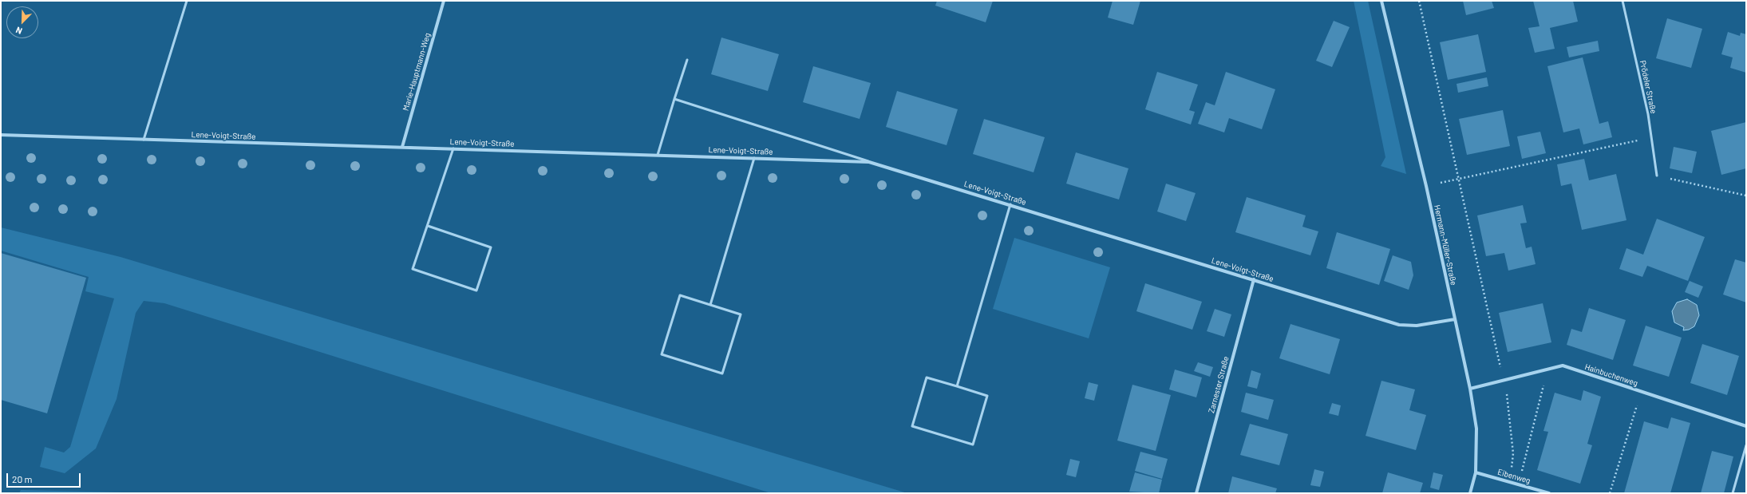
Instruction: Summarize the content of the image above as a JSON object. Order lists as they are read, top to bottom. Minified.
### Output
{"streets":{"street":["Marie-Hauptmann-Weg","Lene-Voigt-Straße","Hermann-Müller-Straße","Hainbuchenweg","Zarnester Straße","Eibenweg"],"lane":["Prödeler Straße"]},"crossings":[["Marie-Hauptmann-Weg","Lene-Voigt-Straße"],["Lene-Voigt-Straße","Hermann-Müller-Straße"],["Lene-Voigt-Straße","Zarnester Straße"],["Hermann-Müller-Straße","Hainbuchenweg"],["Hermann-Müller-Straße","Eibenweg"]],"scale_bar":"20 m","north":"bottom left"}
